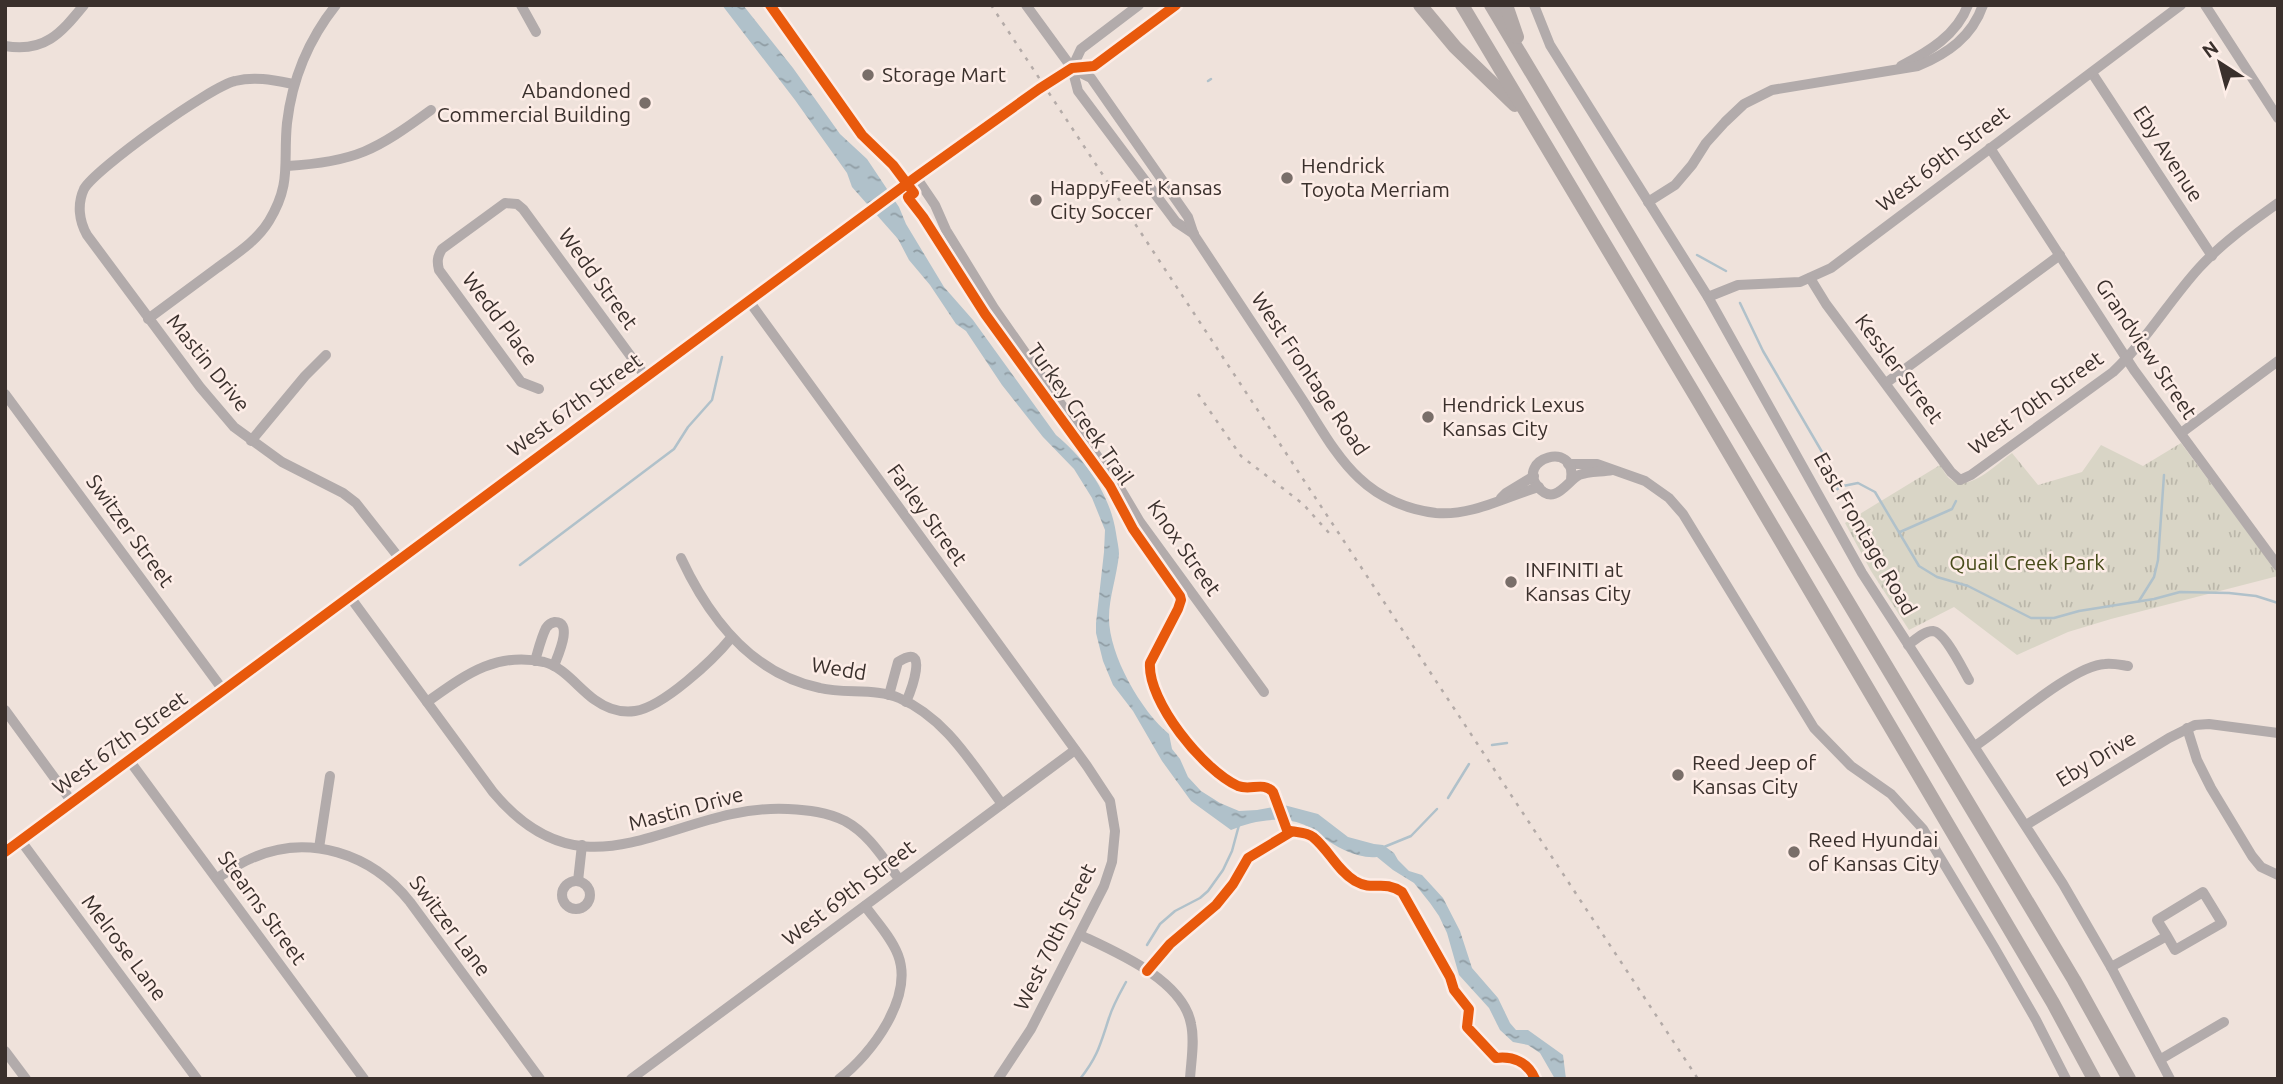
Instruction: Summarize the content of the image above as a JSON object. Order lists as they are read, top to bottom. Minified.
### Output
{"streets":{"street":["Eby Avenue","West 69th Street","Wedd Street","Wedd Place","Grandview Street","Mastin Drive","Kessler Street","West Frontage Road","West 70th Street","West 67th Street","Farley Street","Switzer Street","East Frontage Road","Knox Street","Wedd","Eby Drive","Stearns Street","Switzer Lane","Melrose Lane"],"cycle path":["Turkey Creek Trail"]},"crossings":[["Eby Avenue","West 69th Street"],["Eby Avenue","West 70th Street"],["West 69th Street","Grandview Street"],["West 69th Street","Mastin Drive"],["West 69th Street","Kessler Street"],["West 69th Street","West 70th Street"],["West 69th Street","Farley Street"],["West 69th Street","East Frontage Road"],["West 69th Street","Wedd"],["Wedd Street","Wedd Place"],["Wedd Street","West 67th Street"],["Grandview Street","West 70th Street"],["Mastin Drive","West 67th Street"],["Kessler Street","West 70th Street"],["West Frontage Road","West 67th Street"],["West 70th Street","Farley Street"],["West 67th Street","Farley Street"],["West 67th Street","Switzer Street"],["West 67th Street","Knox Street"],["West 67th Street","Stearns Street"],["West 67th Street","Melrose Lane"],["East Frontage Road","Eby Drive"],["Stearns Street","Switzer Lane"]],"parks":["Quail Creek Park"],"places":["Storage Mart","Abandoned Commercial Building","Hendrick Toyota Merriam","HappyFeet Kansas City Soccer","Hendrick Lexus Kansas City","INFINITI at Kansas City","Reed Jeep of Kansas City","Reed Hyundai of Kansas City"],"north":"top left"}
